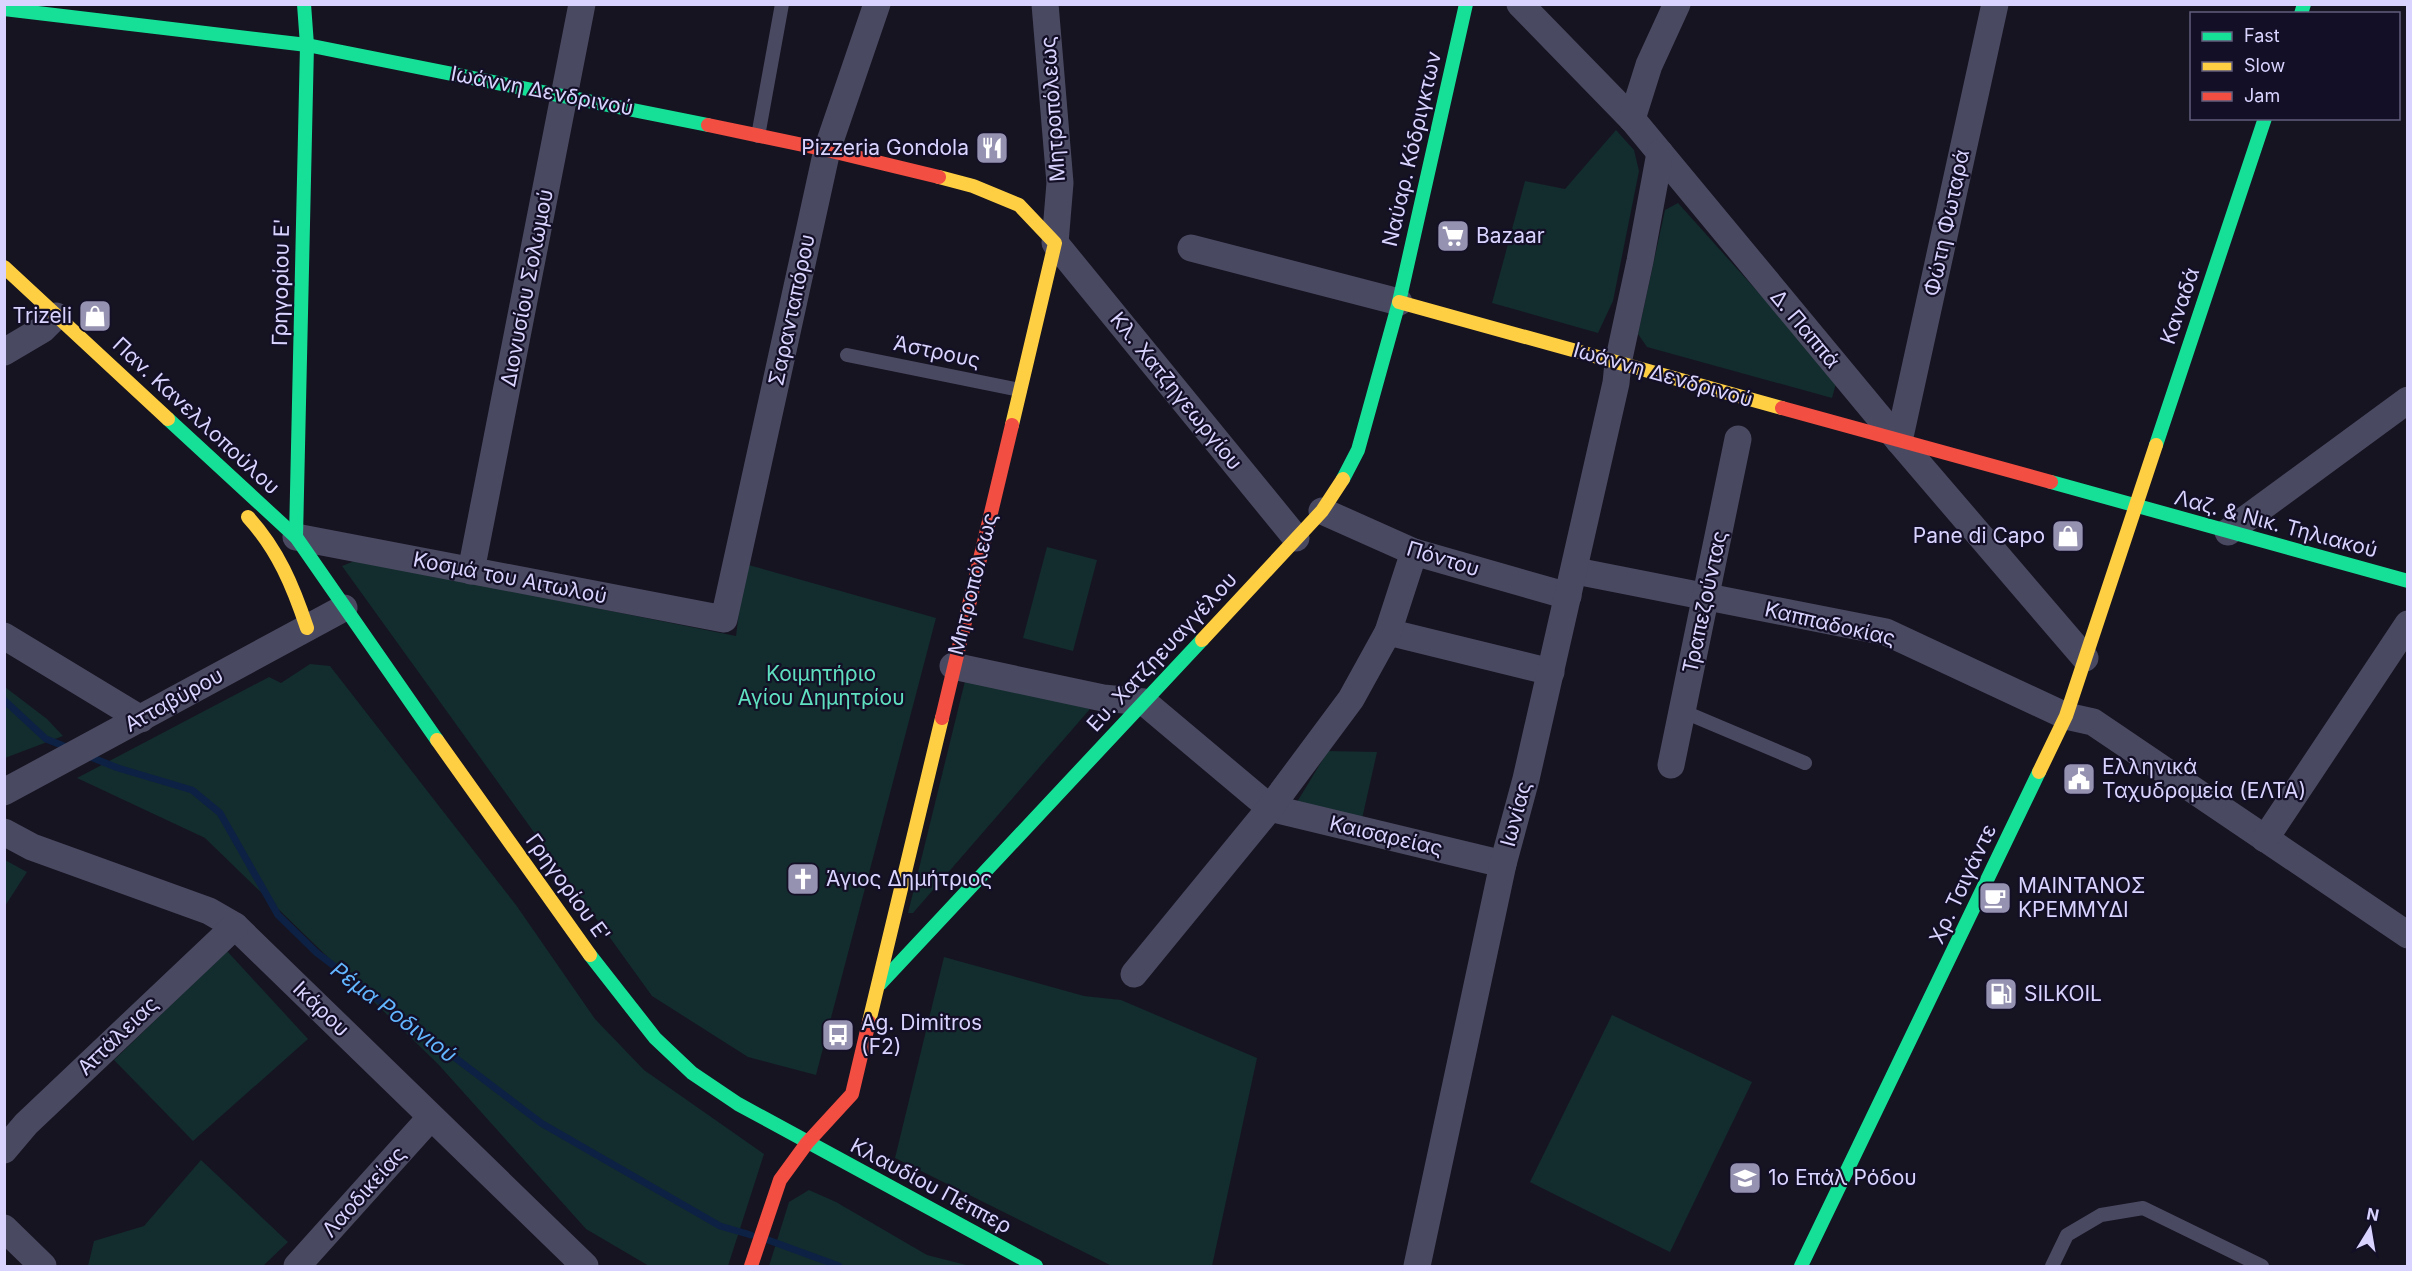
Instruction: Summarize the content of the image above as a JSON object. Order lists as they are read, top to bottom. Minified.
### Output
{"streets":{"street":["Ιωάννη Δενδρινού","Μητροπόλεως","Ναύαρ. Κόδριγκτων","Φώτη Φωταρά","Γρηγορίου Ε'","Διονυσίου Σολωμού","Καναδά","Σαρανταπόρου","Δ. Παππά","Κλ. Χατζηγεωργίου","Παν. Κανελλοπούλου","Λαζ. & Νικ. Τηλιακού","Πόντου","Κοσμά του Αιτωλού","Τραπεζούντας","Καππαδοκίας","Ευ. Χατζηευαγγέλου","Ατταβύρου","Ιωνίας","Καισαρείας","Χρ. Τσιγάντε","Ικάρου","Αττάλειας","Κλαυδίου Πέππερ","Λαοδικείας"],"lane":["Άστρους"]},"crossings":[["Ιωάννη Δενδρινού","Μητροπόλεως"],["Ιωάννη Δενδρινού","Ναύαρ. Κόδριγκτων"],["Ιωάννη Δενδρινού","Φώτη Φωταρά"],["Ιωάννη Δενδρινού","Γρηγορίου Ε'"],["Ιωάννη Δενδρινού","Διονυσίου Σολωμού"],["Ιωάννη Δενδρινού","Καναδά"],["Ιωάννη Δενδρινού","Σαρανταπόρου"],["Ιωάννη Δενδρινού","Δ. Παππά"],["Ιωάννη Δενδρινού","Κλ. Χατζηγεωργίου"],["Ιωάννη Δενδρινού","Λαζ. & Νικ. Τηλιακού"],["Ιωάννη Δενδρινού","Ευ. Χατζηευαγγέλου"],["Ιωάννη Δενδρινού","Ιωνίας"],["Ιωάννη Δενδρινού","Χρ. Τσιγάντε"],["Μητροπόλεως","Γρηγορίου Ε'"],["Μητροπόλεως","Άστρους"],["Μητροπόλεως","Κλ. Χατζηγεωργίου"],["Μητροπόλεως","Ευ. Χατζηευαγγέλου"],["Μητροπόλεως","Κλαυδίου Πέππερ"],["Ναύαρ. Κόδριγκτων","Ευ. Χατζηευαγγέλου"],["Φώτη Φωταρά","Δ. Παππά"],["Γρηγορίου Ε'","Παν. Κανελλοπούλου"],["Γρηγορίου Ε'","Κοσμά του Αιτωλού"],["Γρηγορίου Ε'","Ατταβύρου"],["Γρηγορίου Ε'","Κλαυδίου Πέππερ"],["Διονυσίου Σολωμού","Κοσμά του Αιτωλού"],["Καναδά","Λαζ. & Νικ. Τηλιακού"],["Καναδά","Χρ. Τσιγάντε"],["Σαρανταπόρου","Κοσμά του Αιτωλού"],["Δ. Παππά","Ιωνίας"],["Δ. Παππά","Χρ. Τσιγάντε"],["Κλ. Χατζηγεωργίου","Ευ. Χατζηευαγγέλου"],["Παν. Κανελλοπούλου","Κοσμά του Αιτωλού"],["Παν. Κανελλοπούλου","Ατταβύρου"],["Λαζ. & Νικ. Τηλιακού","Χρ. Τσιγάντε"],["Πόντου","Ευ. Χατζηευαγγέλου"],["Πόντου","Ιωνίας"],["Τραπεζούντας","Καππαδοκίας"],["Καππαδοκίας","Χρ. Τσιγάντε"],["Ευ. Χατζηευαγγέλου","Καισαρείας"],["Ιωνίας","Καισαρείας"],["Ικάρου","Αττάλειας"],["Ικάρου","Λαοδικείας"]],"water":["Ρέμα Ροδινιού"],"parks":["Κοιμητήριο Αγίου Δημητρίου"],"places":{"restaurant":["Pizzeria Gondola"],"supermarket":["Bazaar"],"shop":["Trizeli","Pane di Capo"],"public building":["Ελληνικά Ταχυδρομεία (ΕΛΤΑ)"],"church":["Άγιος Δημήτριος"],"cafe":["ΜΑΙΝΤΑΝΟΣ ΚΡΕΜΜΥΔΙ"],"fuel station":["SILKOIL"],"bus stop":["Ag. Dimitros (F2)"],"school or university":["1ο Επάλ Ρόδου"]},"legend":["Fast","Slow","Jam"],"north":"top"}
